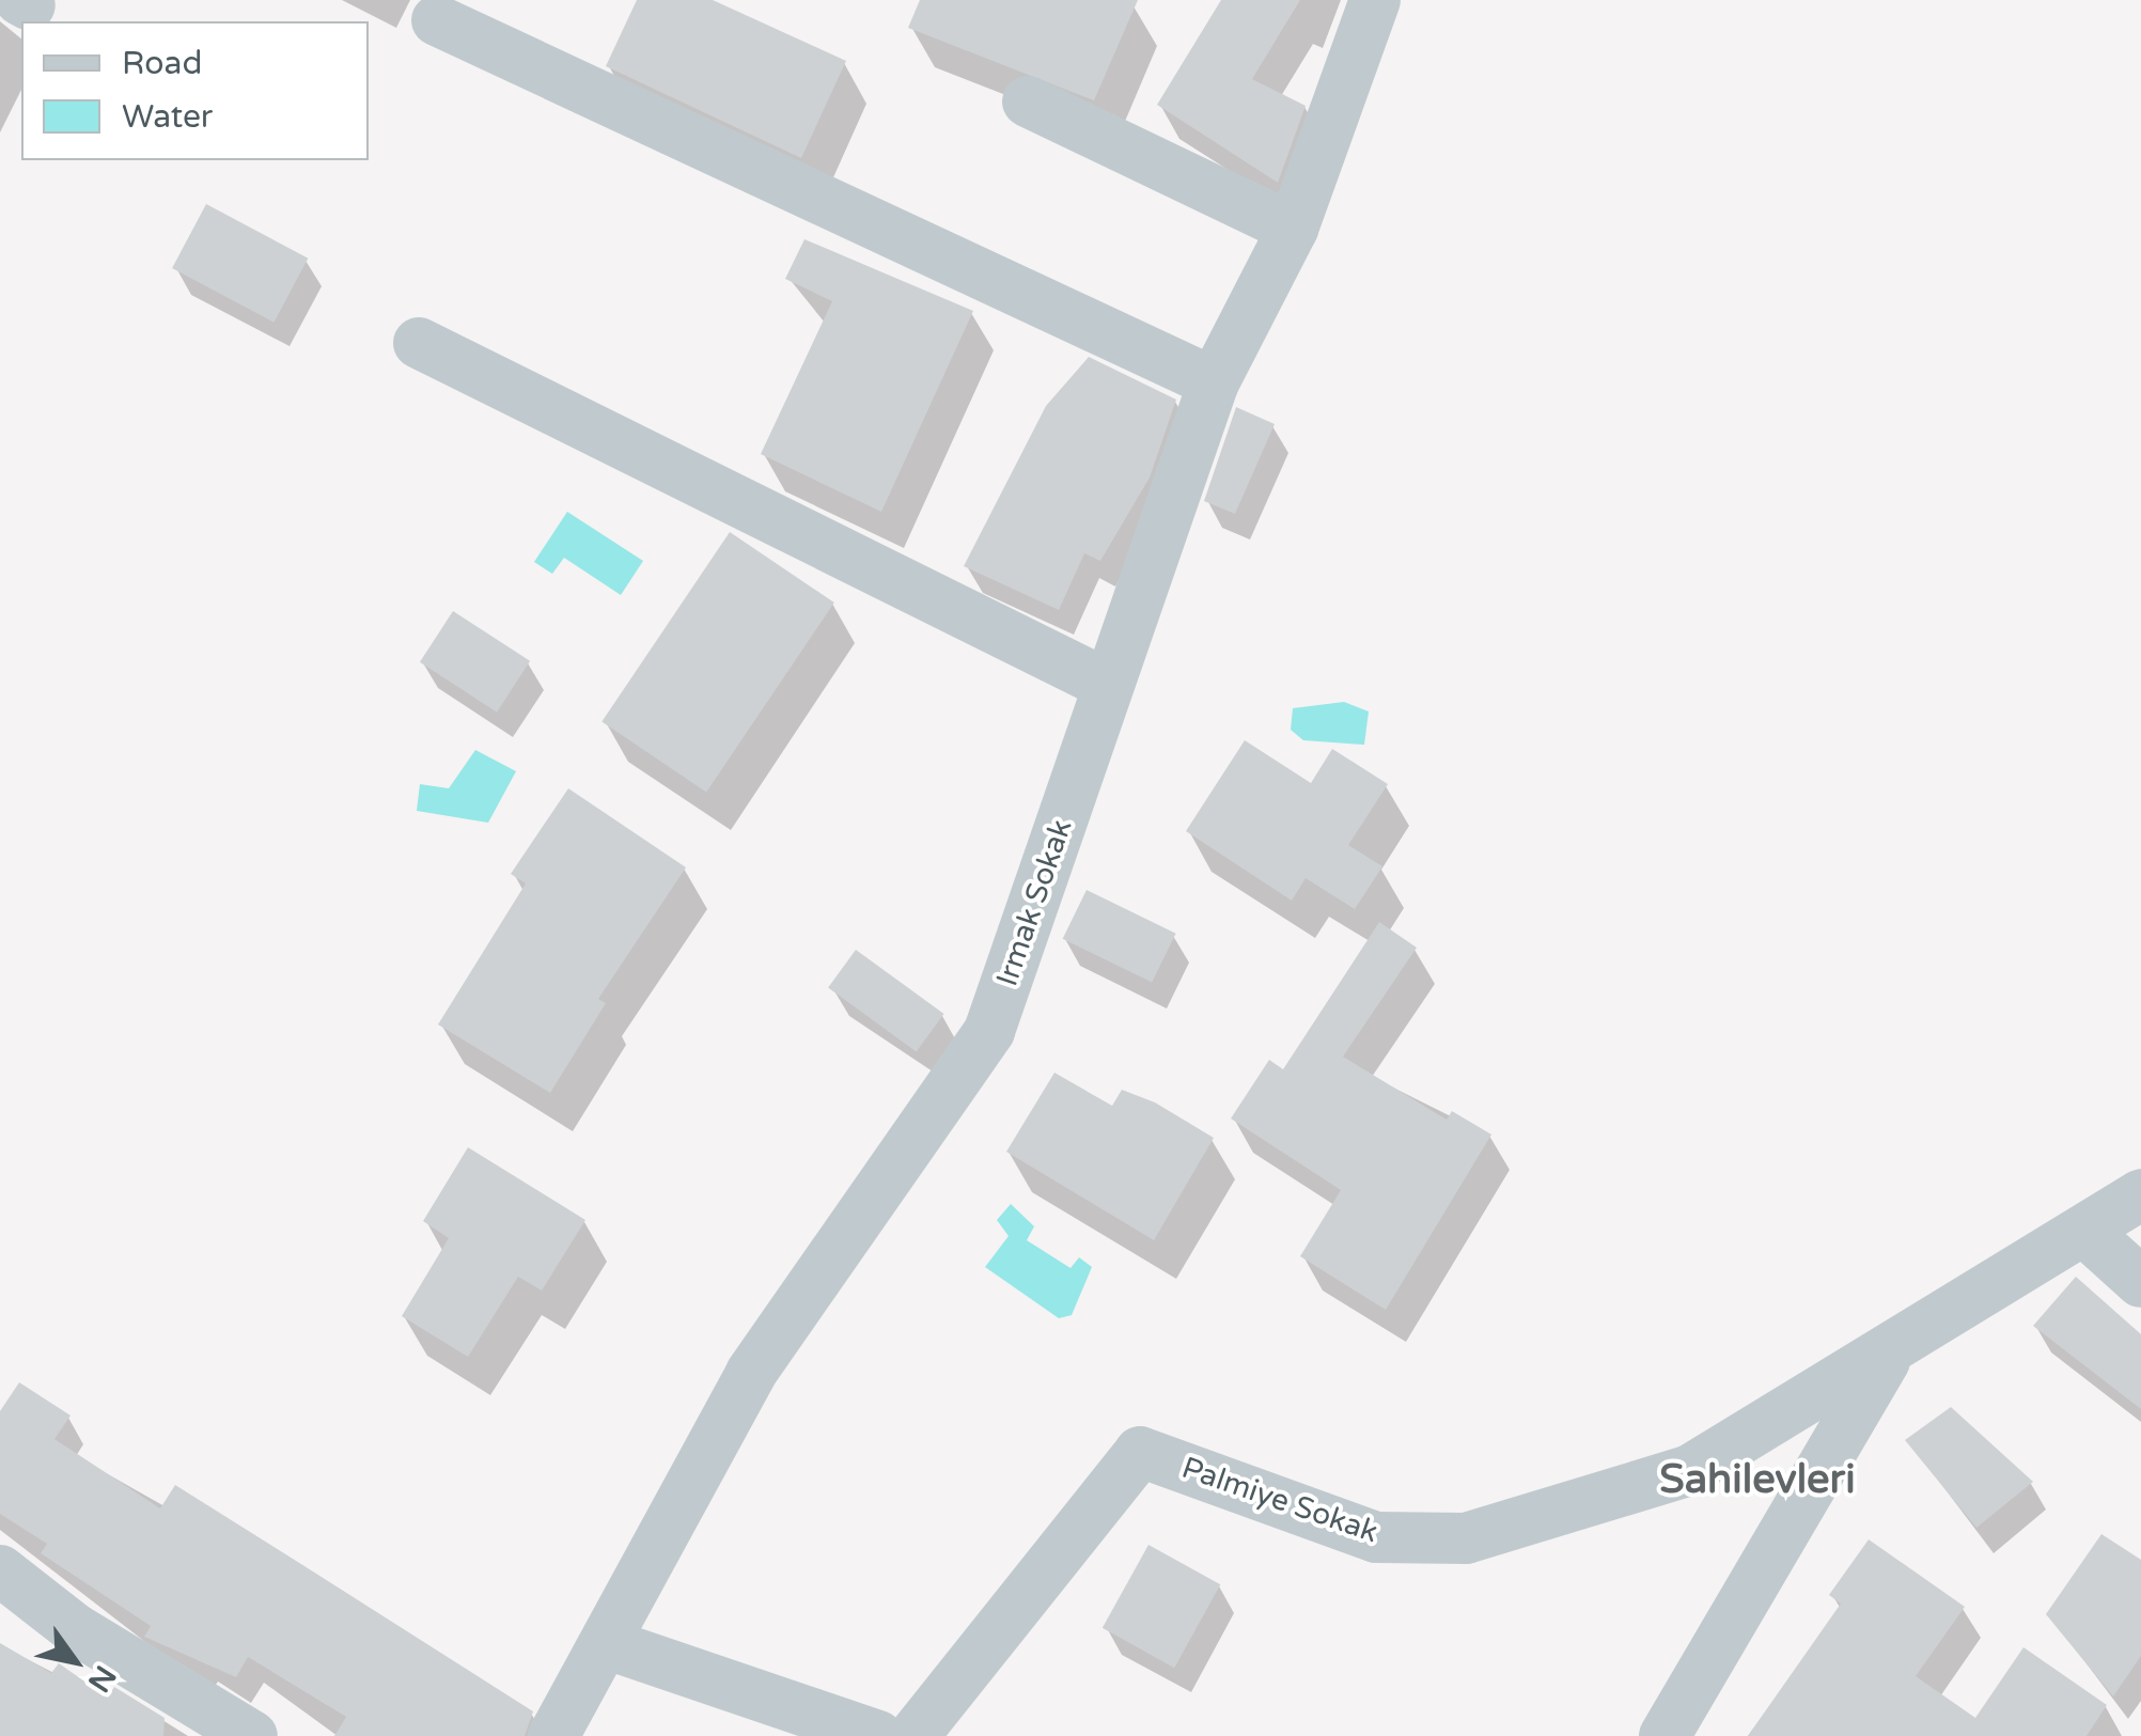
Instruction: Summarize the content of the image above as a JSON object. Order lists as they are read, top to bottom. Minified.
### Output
{"streets":{"street":["Irmak Sokak","Palmiye Sokak"]},"districts":["Sahilevleri"],"legend":["Road","Water"],"north":"bottom right"}
